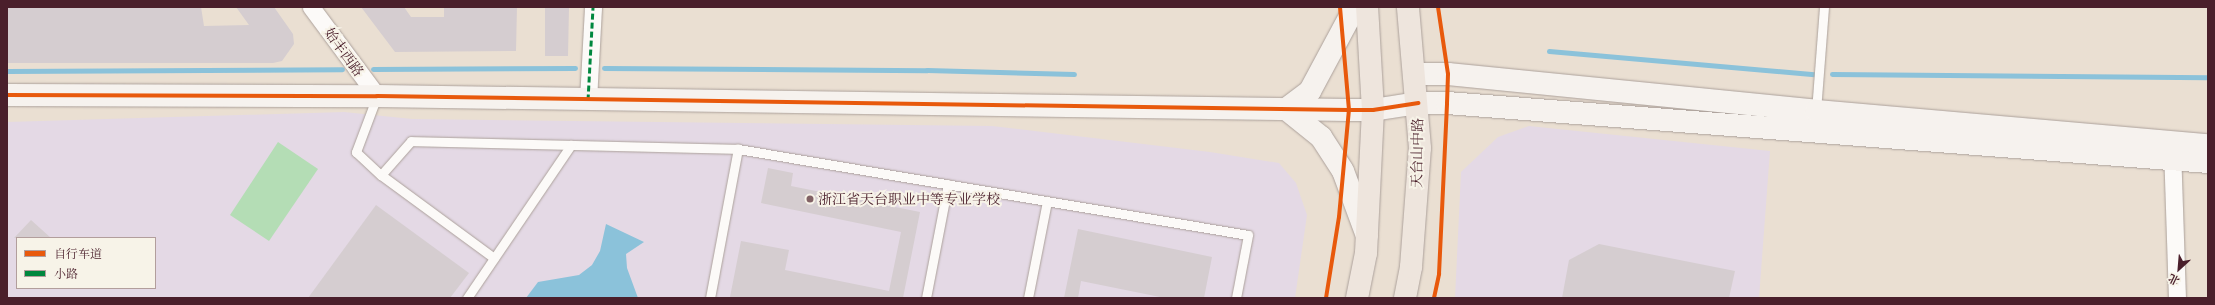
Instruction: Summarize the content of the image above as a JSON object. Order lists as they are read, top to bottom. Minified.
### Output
{"streets":{"main road":["天台山中路"],"street":["始丰西路"]},"places":["浙江省天台职业中等专业学校"],"legend":["自行车道","小路"],"north":"bottom left"}
